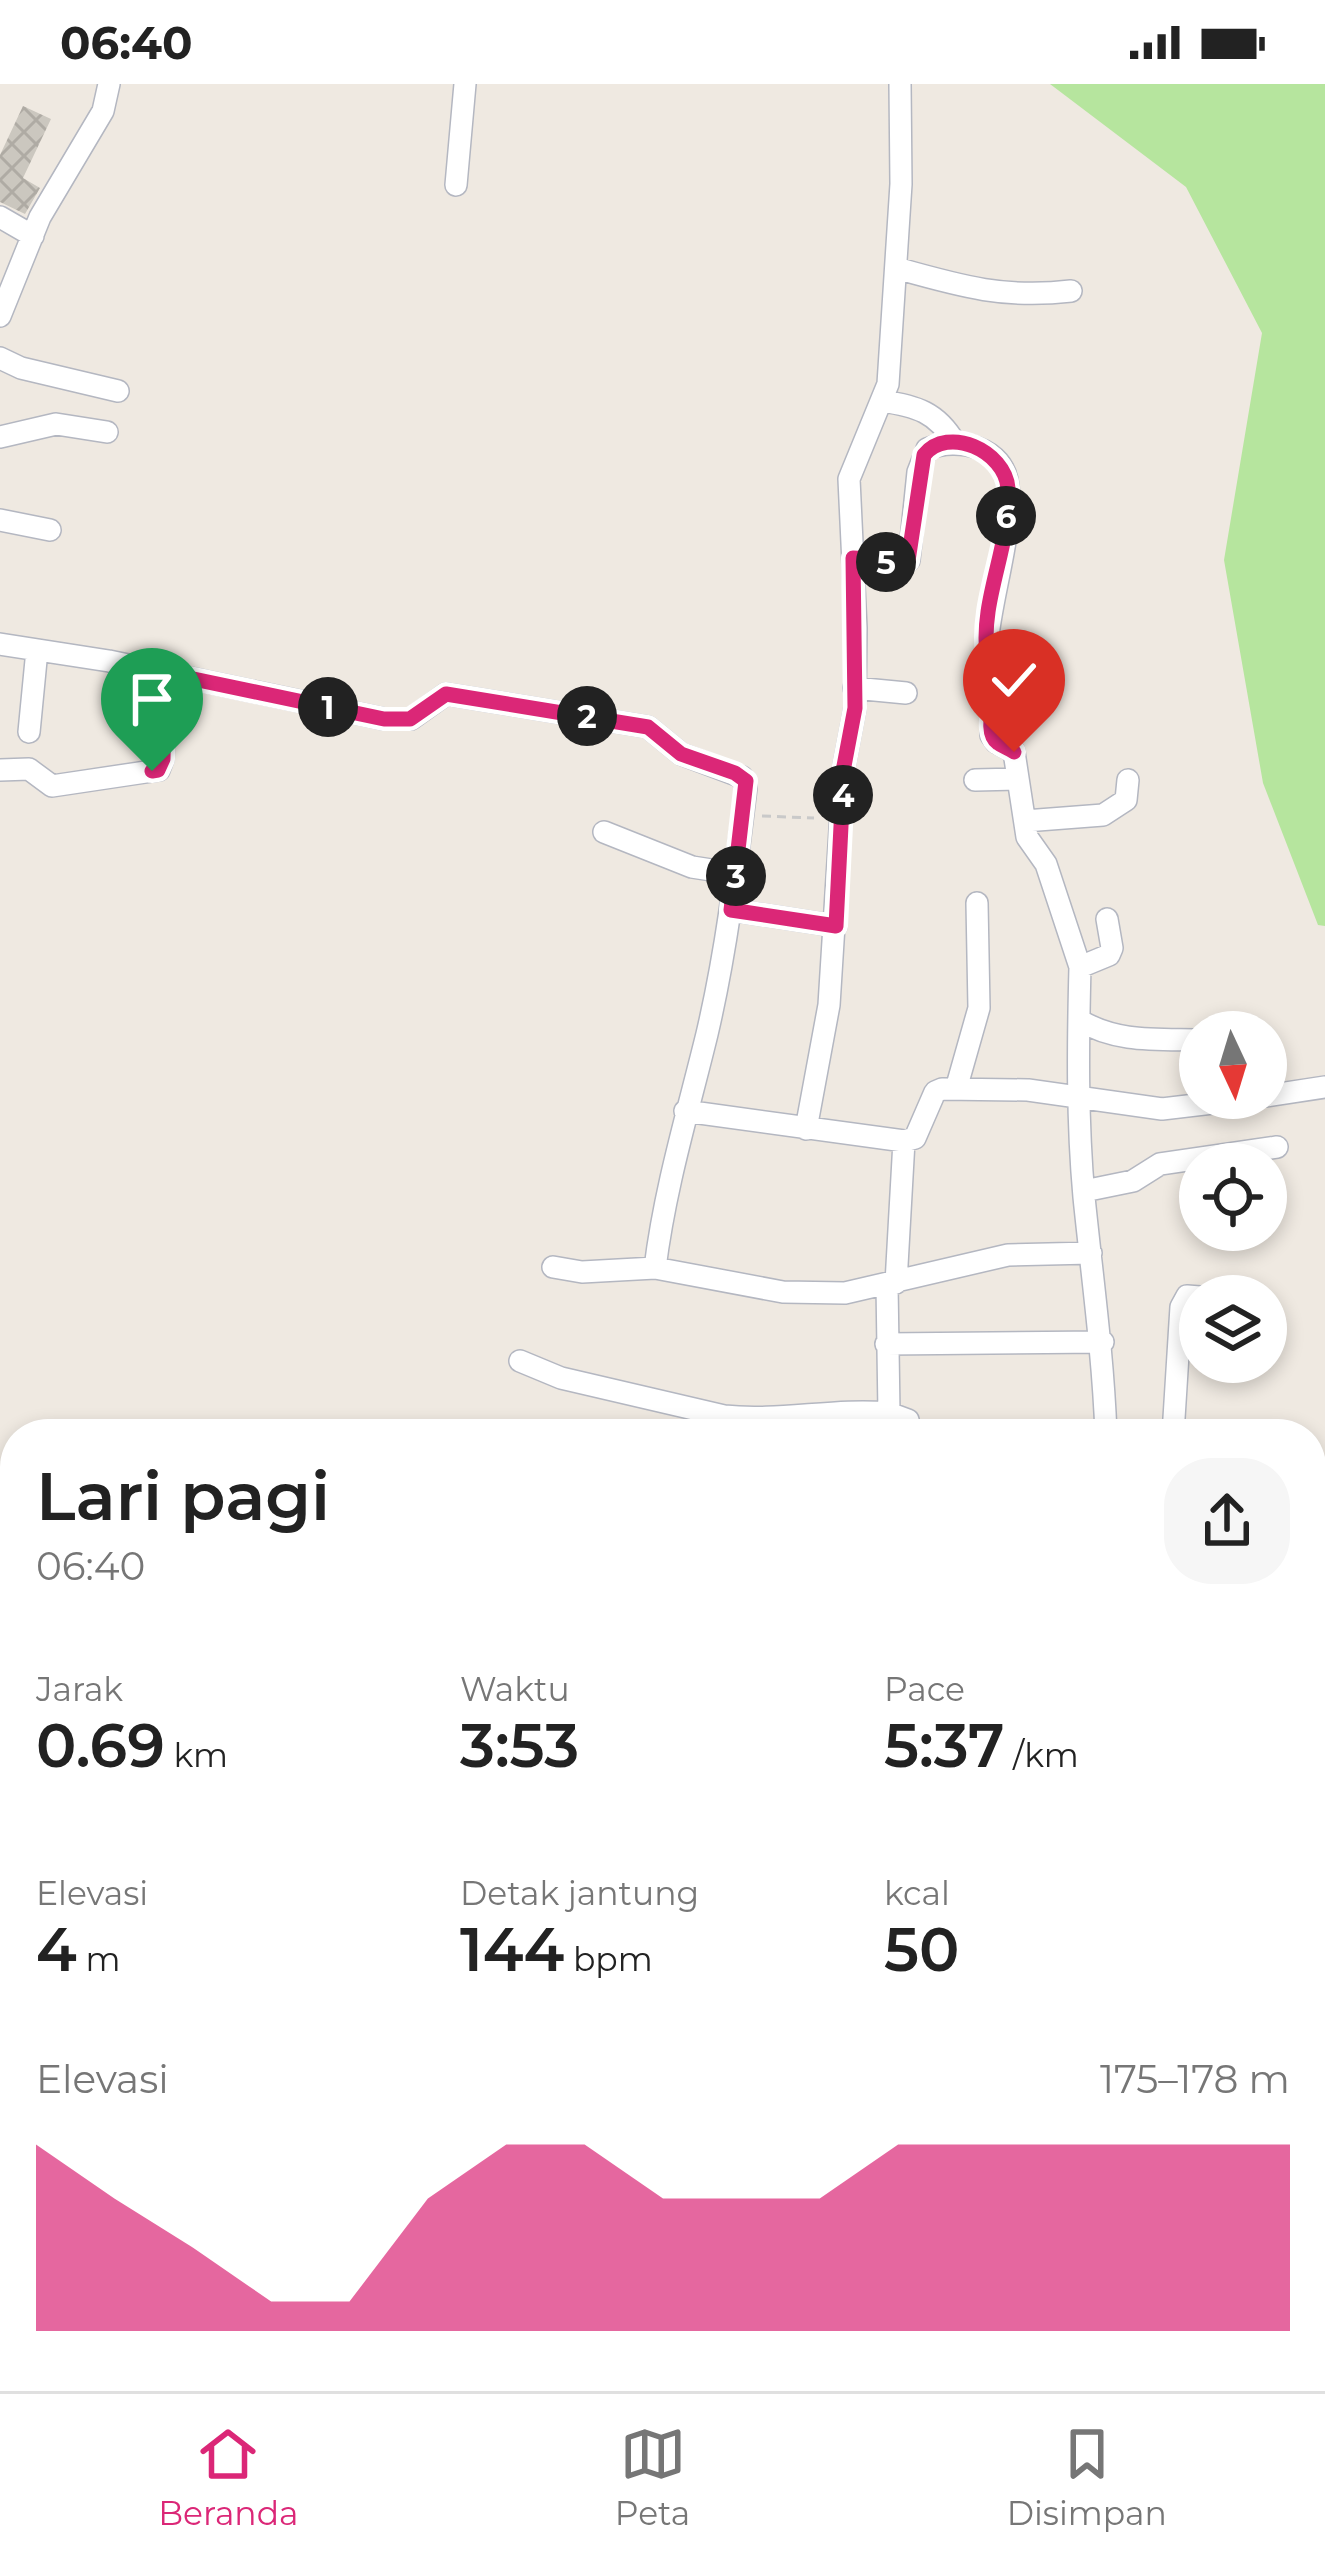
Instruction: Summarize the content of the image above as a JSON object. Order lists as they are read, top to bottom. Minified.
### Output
{"north":"bottom","page":{"status":"06:40","pins":["6","5","1","2","4","3"],"heading":["Lari pagi","06:40"],"stats":[["Jarak","0.69 km"],["Waktu","3:53"],["Pace","5:37 /km"],["Elevasi","4 m"],["Detak jantung","144 bpm"],["kcal","50"]],"chart":["Elevasi","175–178 m"],"tabs":["Beranda","Peta","Disimpan"]}}
